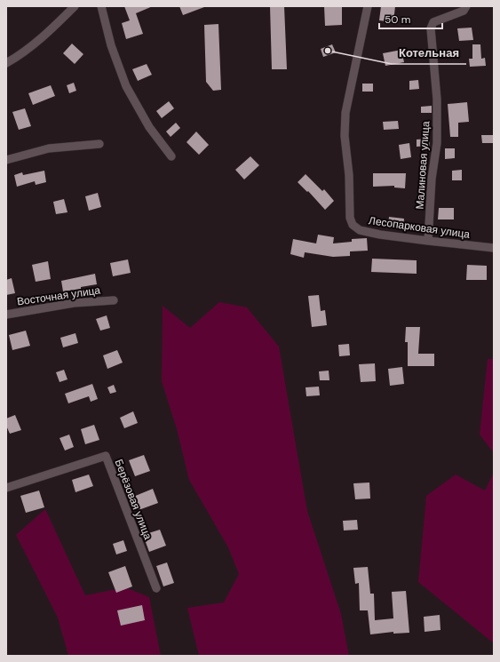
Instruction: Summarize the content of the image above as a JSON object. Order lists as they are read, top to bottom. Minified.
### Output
{"streets":{"street":["Малиновая улица","Лесопарковая улица","Восточная улица","Берёзовая улица"]},"crossings":[["Малиновая улица","Лесопарковая улица"]],"places":["Котельная"],"scale_bar":"50 m"}
